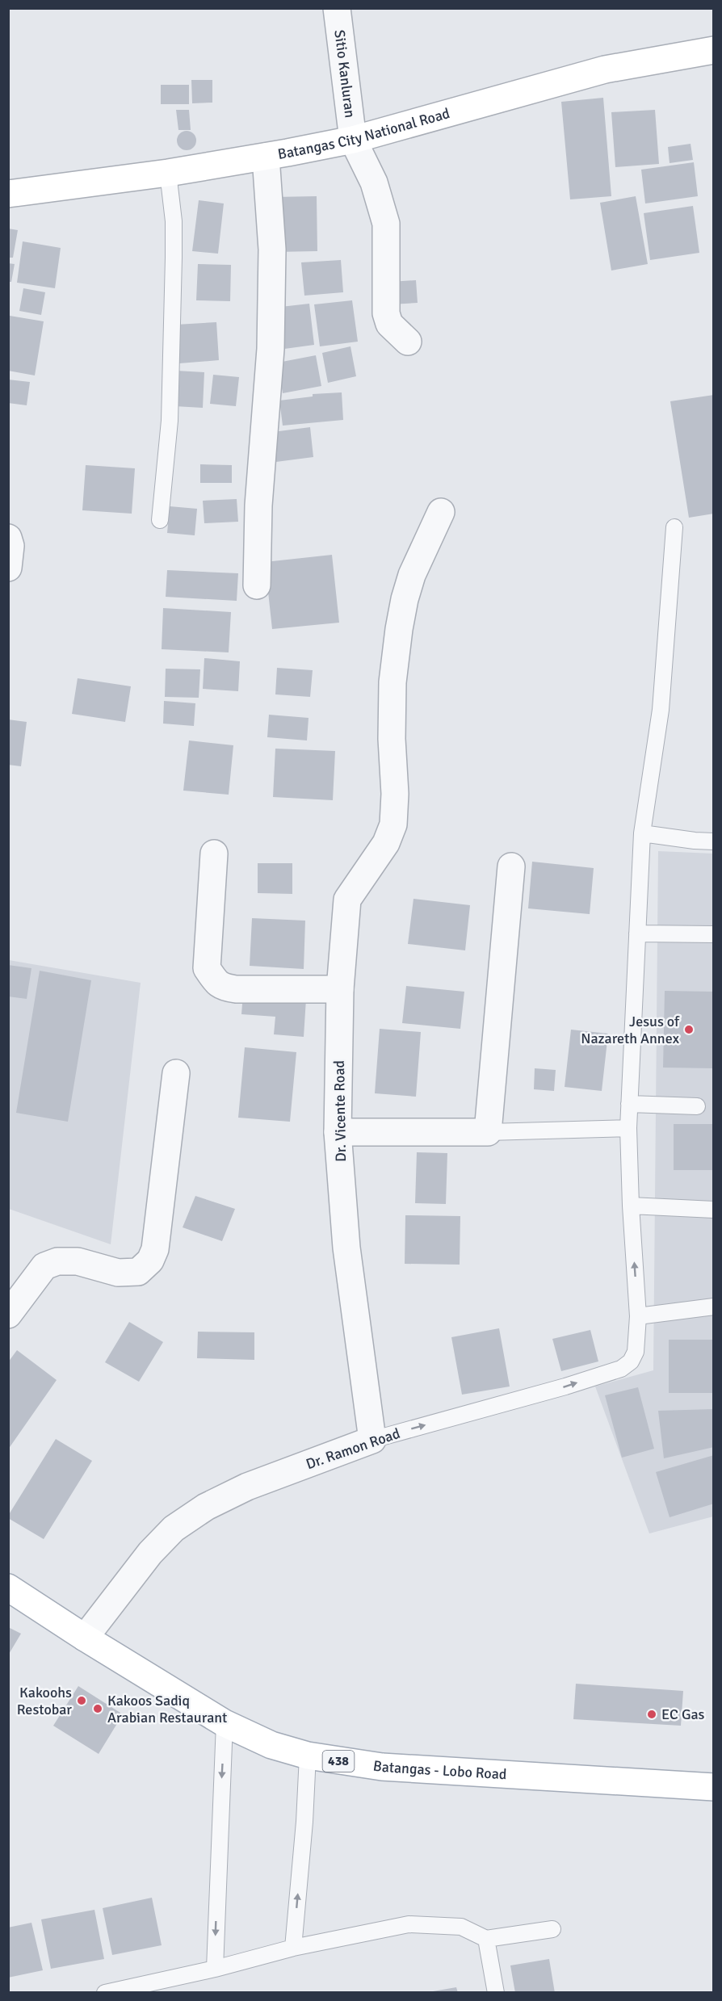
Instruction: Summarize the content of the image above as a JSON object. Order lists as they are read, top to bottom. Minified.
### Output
{"streets":{"main road":["Batangas City National Road","438","Batangas - Lobo Road"],"street":["Sitio Kanluran","Dr. Vicente Road","Dr. Ramon Road"]},"crossings":[["Sitio Kanluran","Batangas City National Road"],["Dr. Vicente Road","Dr. Ramon Road"],["Dr. Ramon Road","Batangas - Lobo Road"]],"places":["Jesus of Nazareth Annex","Kakoohs Restobar","Kakoos Sadiq Arabian Restaurant","EC Gas"]}
